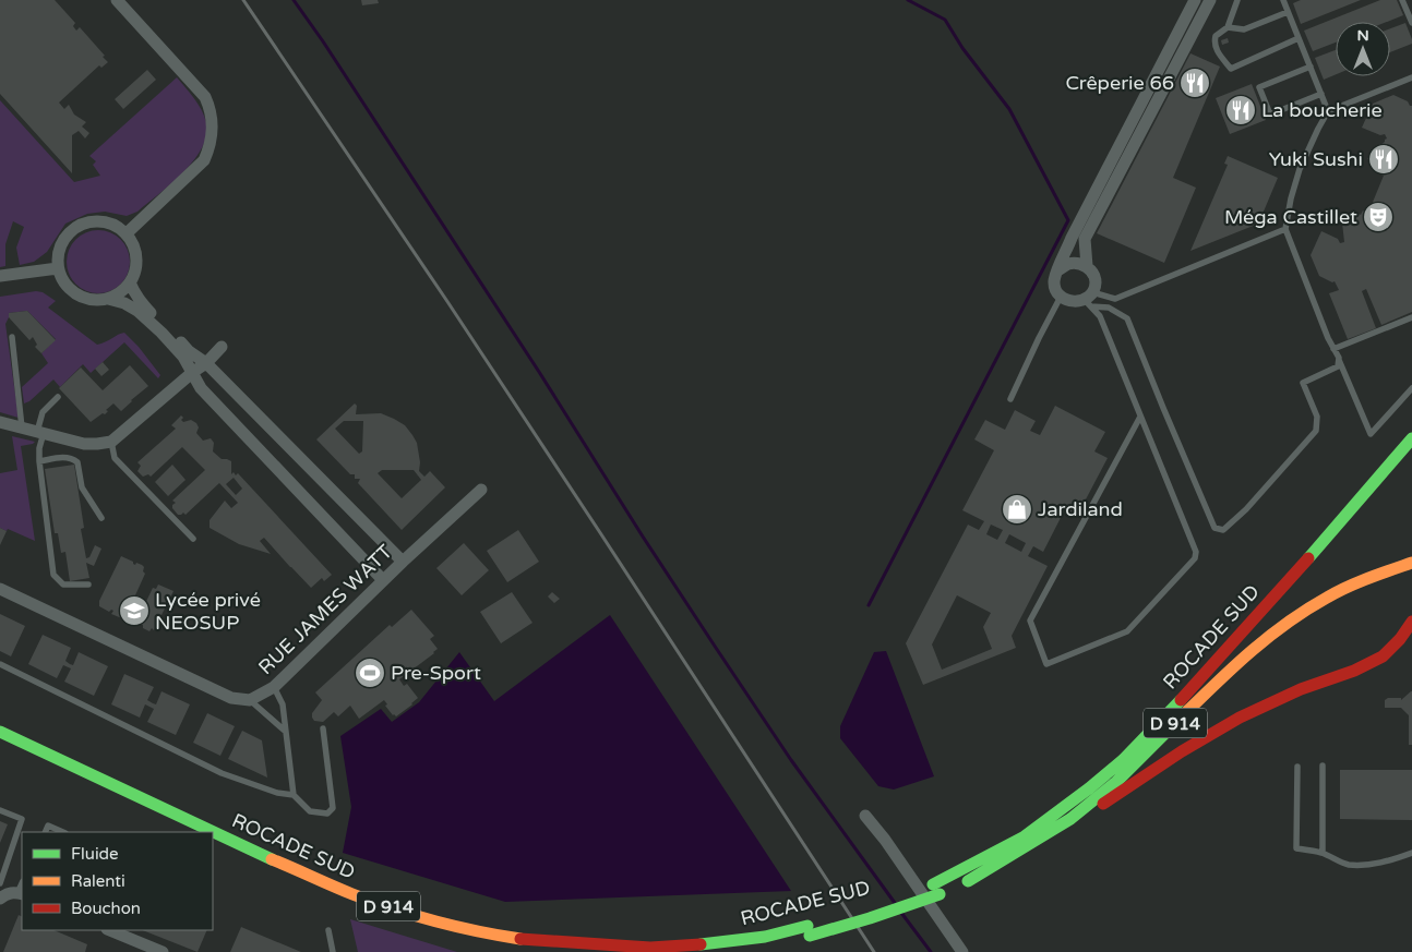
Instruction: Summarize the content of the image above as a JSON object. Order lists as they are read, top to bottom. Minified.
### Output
{"streets":{"main road":["ROCADE SUD","D 914"],"street":["RUE JAMES WATT"]},"crossings":[["ROCADE SUD","D 914"]],"places":{"restaurant":["Crêperie 66","La boucherie","Yuki Sushi"],"theatre":["Méga Castillet"],"shop":["Jardiland"],"school or university":["Lycée privé NEOSUP"],"sports":["Pre-Sport"]},"legend":["Fluide","Ralenti","Bouchon"],"north":"top"}
